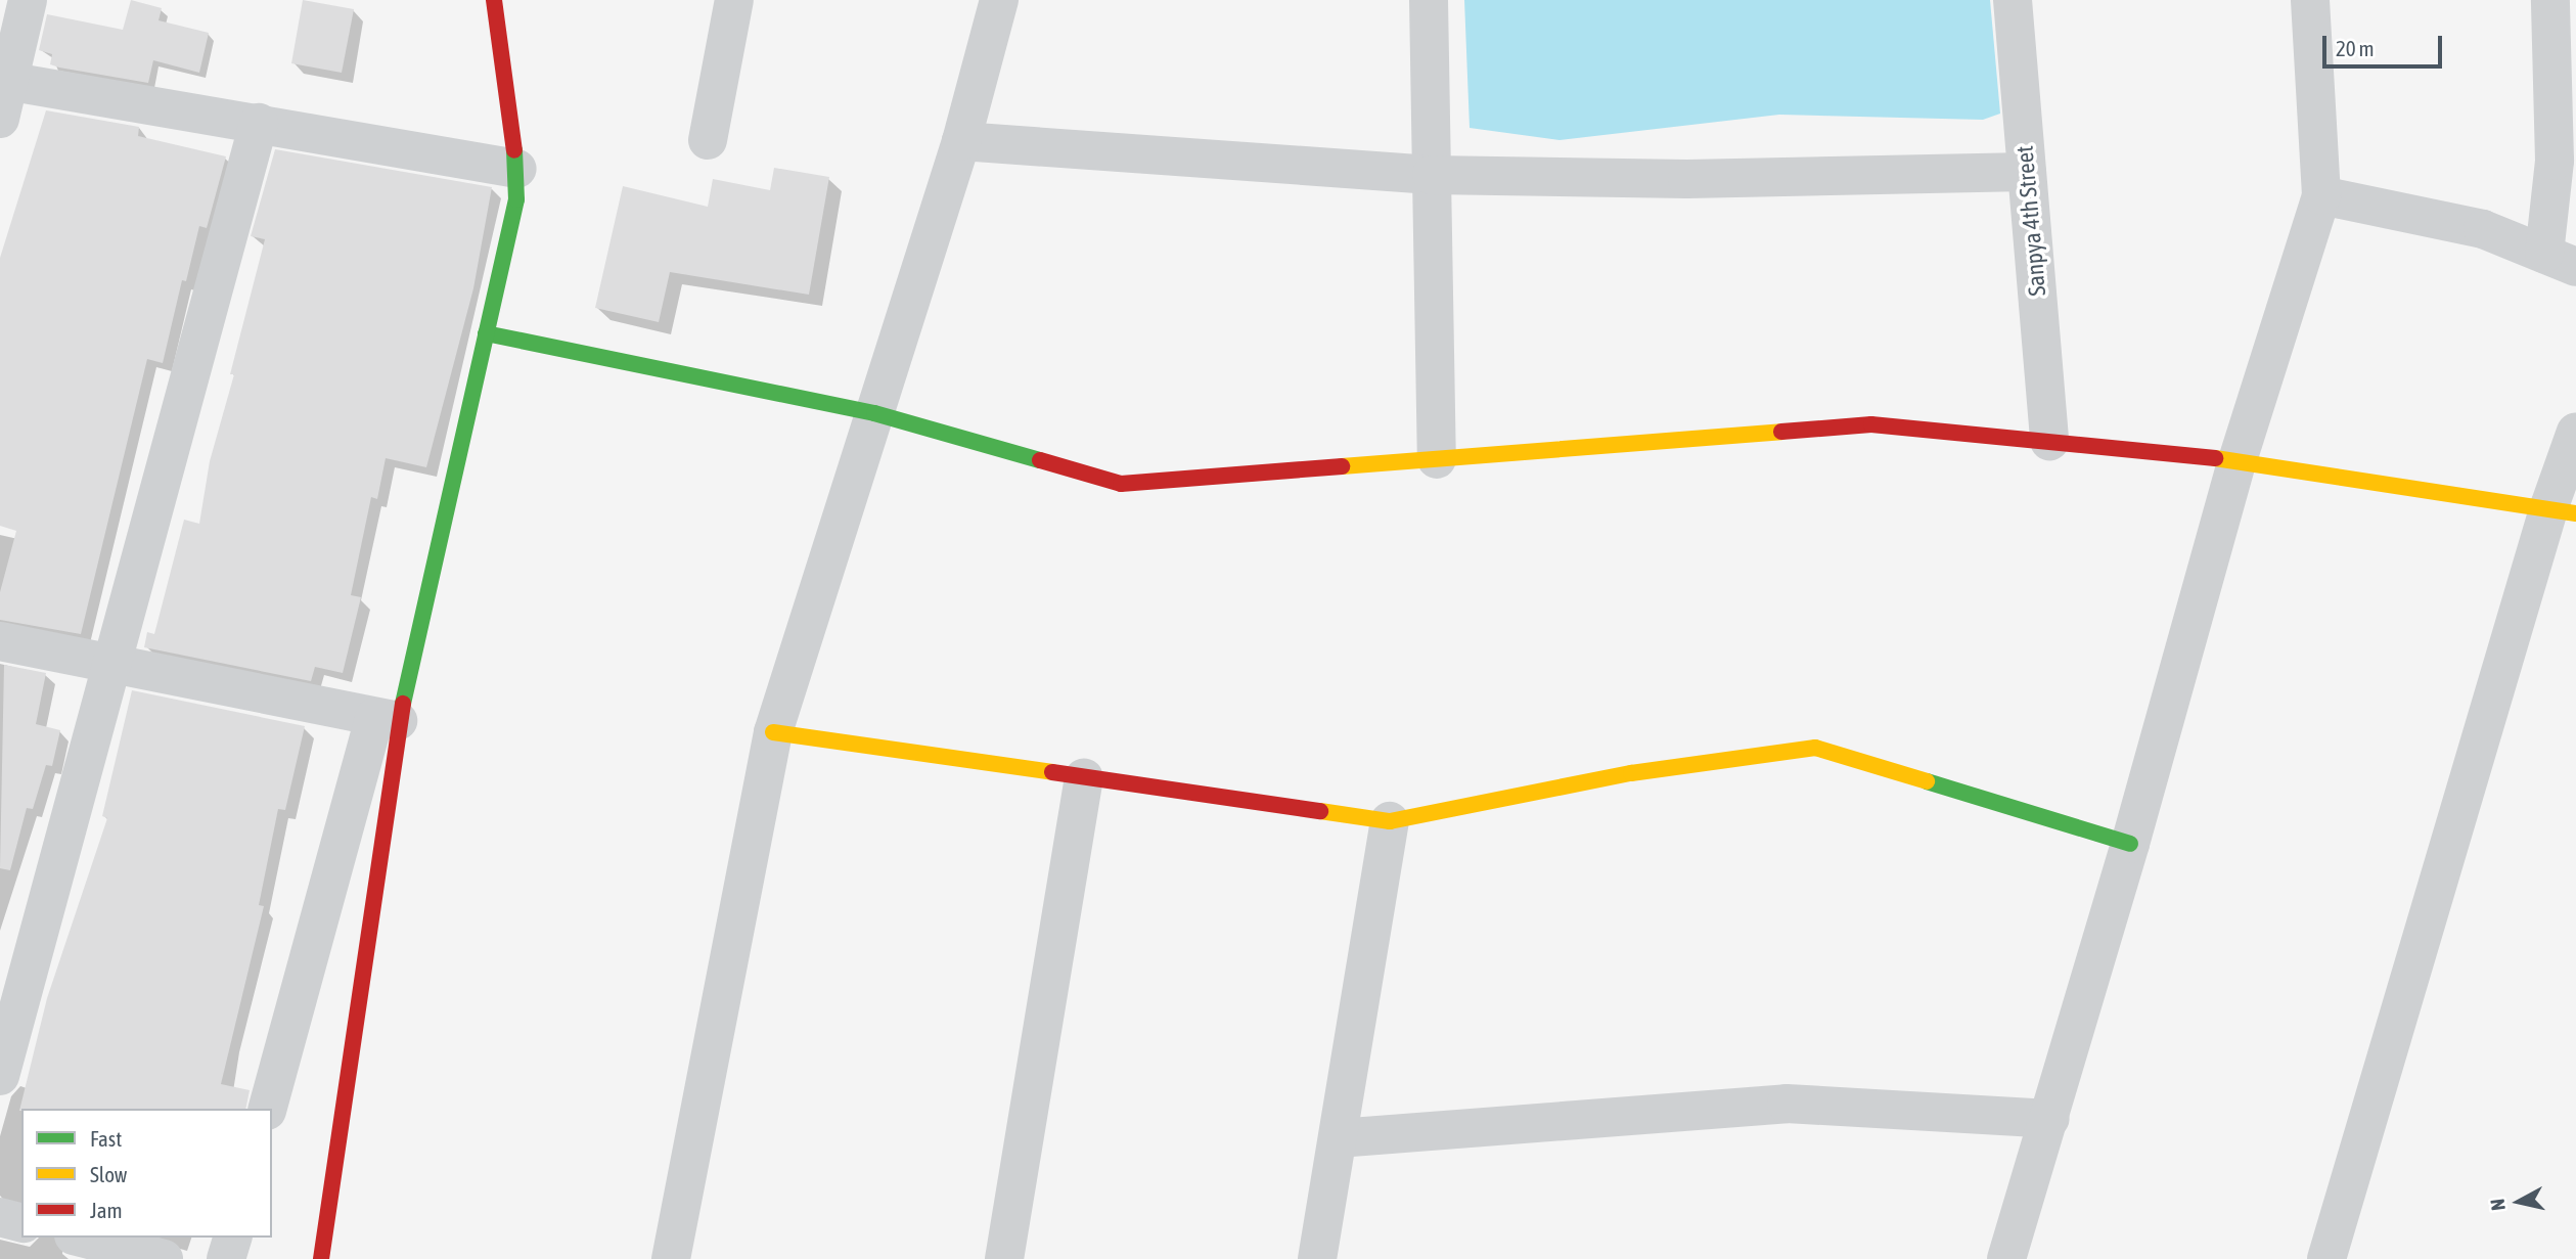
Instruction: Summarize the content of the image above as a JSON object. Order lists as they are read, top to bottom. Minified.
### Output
{"streets":{"street":["Sanpya 4th Street"]},"legend":["Fast","Slow","Jam"],"scale_bar":"20 m","north":"left"}
